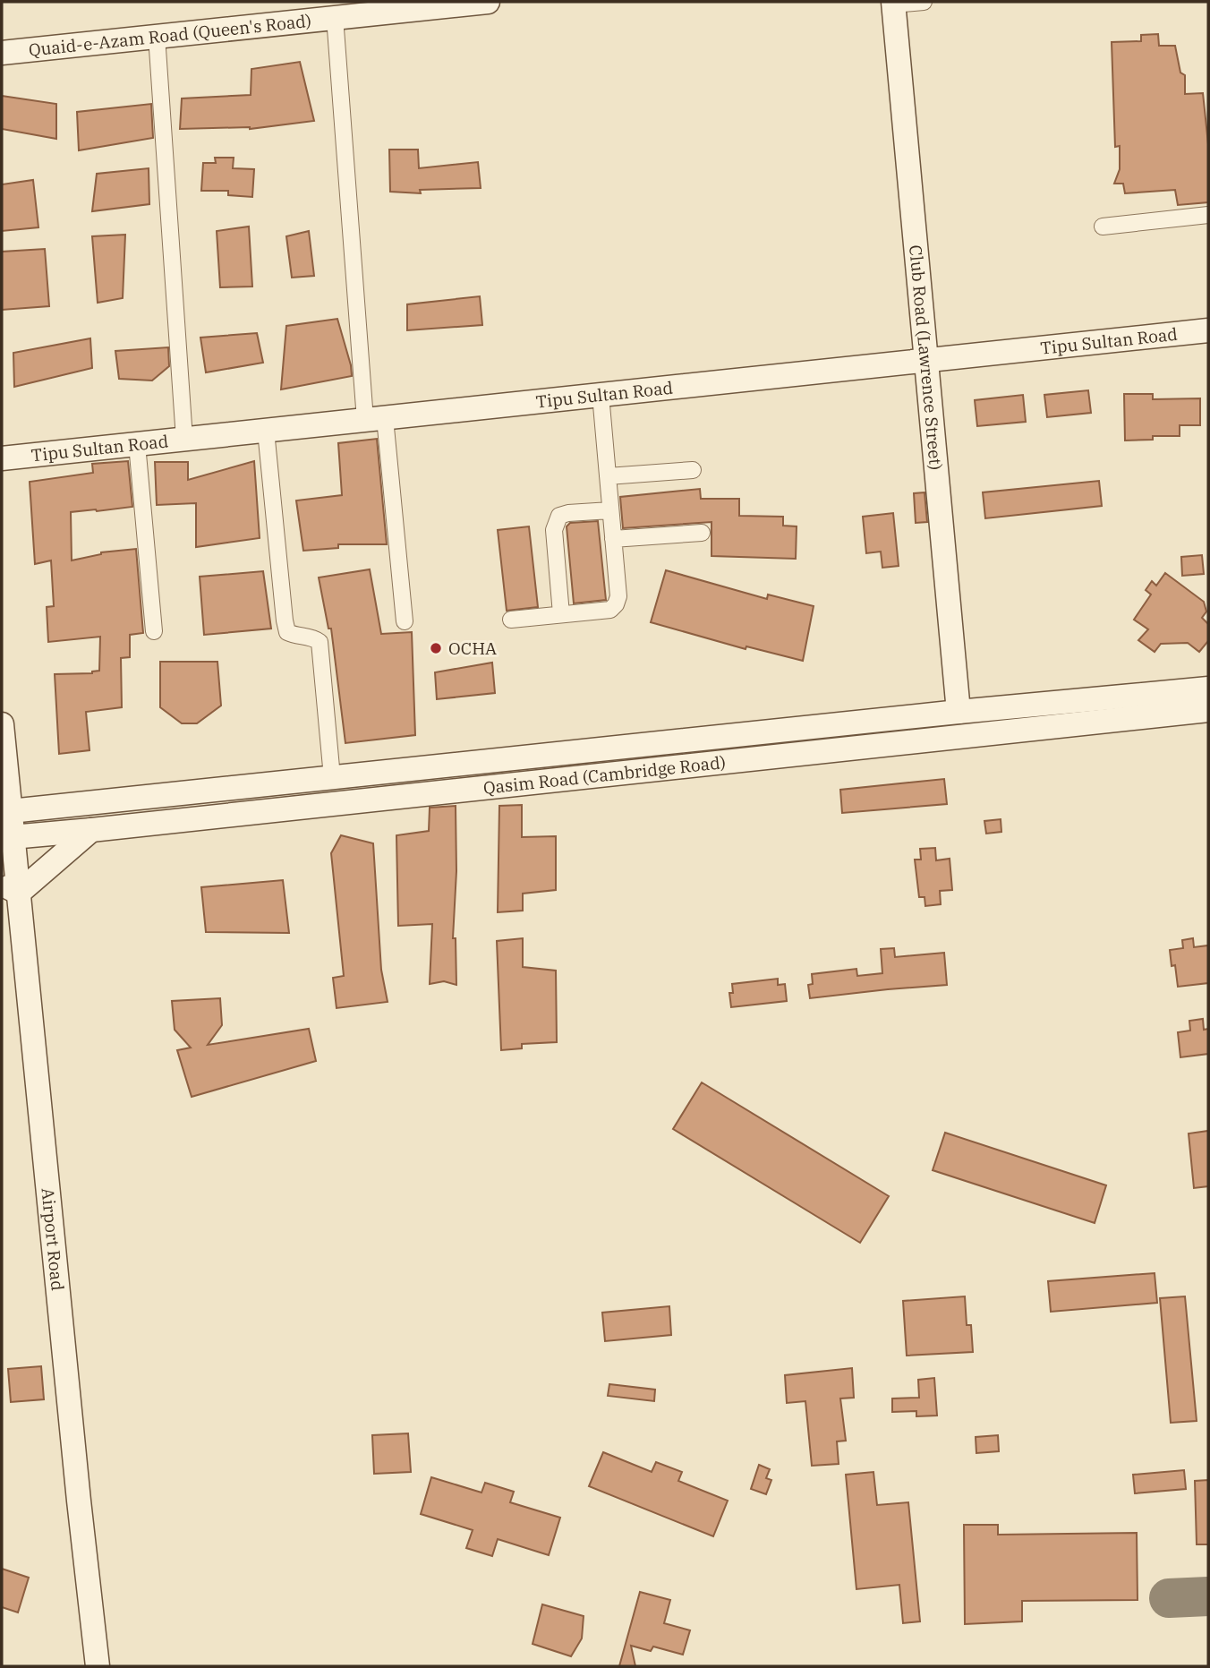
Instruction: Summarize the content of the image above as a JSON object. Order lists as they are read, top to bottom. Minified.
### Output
{"streets":{"main road":["Quaid-e-Azam Road (Queen's Road)","Tipu Sultan Road","Club Road (Lawrence Street)","Qasim Road (Cambridge Road)","Airport Road"]},"crossings":[["Tipu Sultan Road","Club Road (Lawrence Street)"],["Club Road (Lawrence Street)","Qasim Road (Cambridge Road)"],["Qasim Road (Cambridge Road)","Airport Road"]],"places":["OCHA"]}
